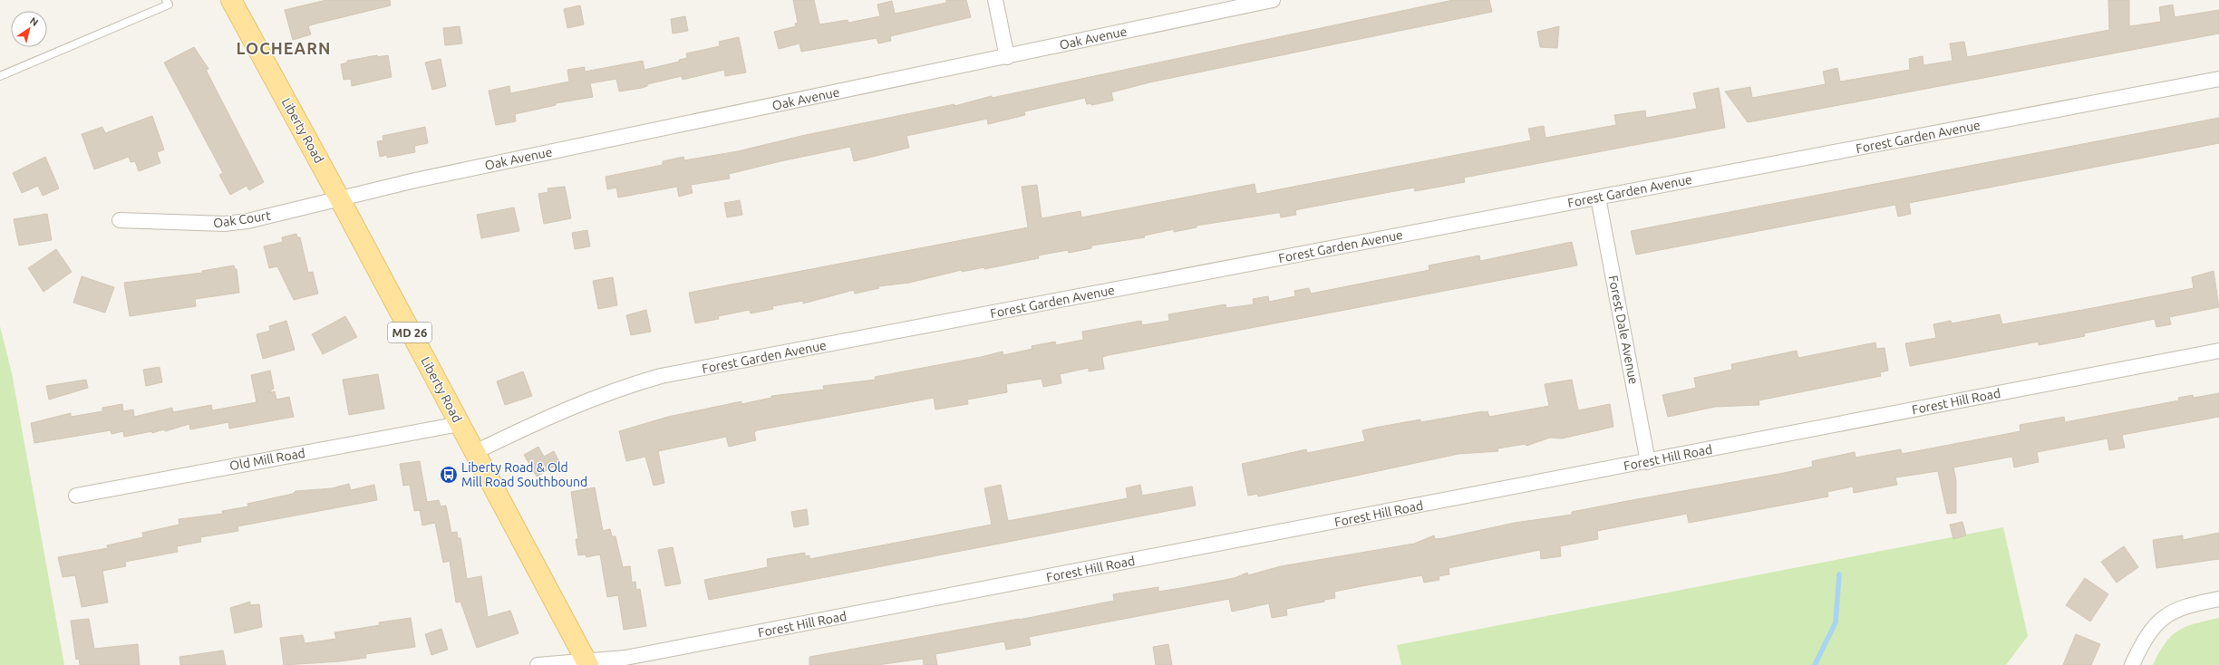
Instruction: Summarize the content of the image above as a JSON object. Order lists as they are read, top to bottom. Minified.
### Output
{"streets":{"main road":["Liberty Road","MD 26"],"street":["Oak Avenue","Forest Garden Avenue","Oak Court","Forest Dale Avenue","Forest Hill Road","Old Mill Road"]},"crossings":[["Oak Avenue","Liberty Road"],["Oak Avenue","Oak Court"],["Liberty Road","Forest Garden Avenue"],["Liberty Road","Oak Court"],["Liberty Road","Forest Hill Road"],["Liberty Road","Old Mill Road"],["Forest Garden Avenue","Forest Dale Avenue"],["Forest Dale Avenue","Forest Hill Road"]],"districts":["LOCHEARN"],"places":{"bus stop":["Liberty Road & Old Mill Road Southbound"]},"north":"top right"}
